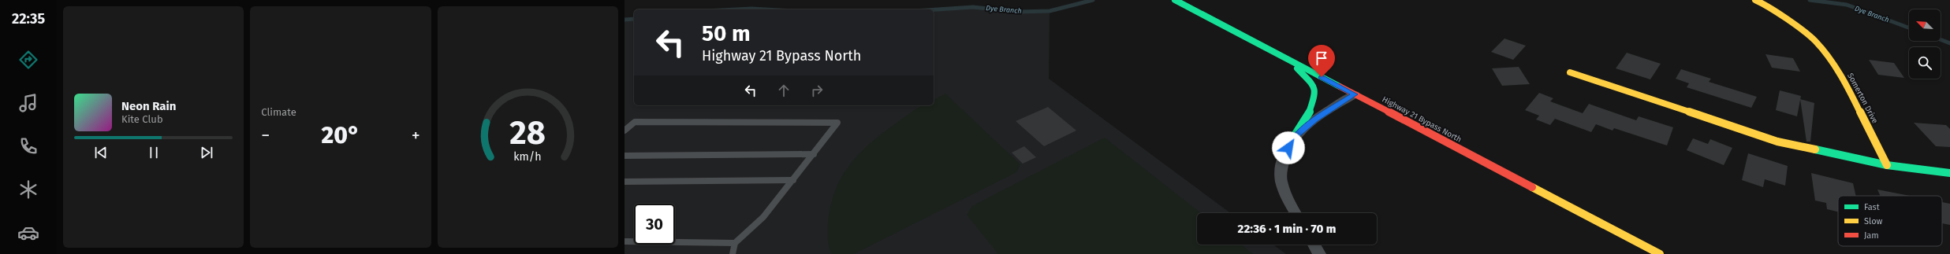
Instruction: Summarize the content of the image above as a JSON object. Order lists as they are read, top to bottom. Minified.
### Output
{"streets":{"main road":["Somerton Drive","Highway 21 Bypass North"]},"water":["Dye Branch"],"legend":["Fast","Slow","Jam"],"north":"top left","page":{"tabs":"22:35","tile":"Climate","turn":["50 m","Highway 21 Bypass North"],"song":["Neon Rain","Kite Club"],"heat":["−","20°","+"],"limit":"30","trip":"22:36 · 1 min · 70 m","gauge":["28","km/h"]}}
